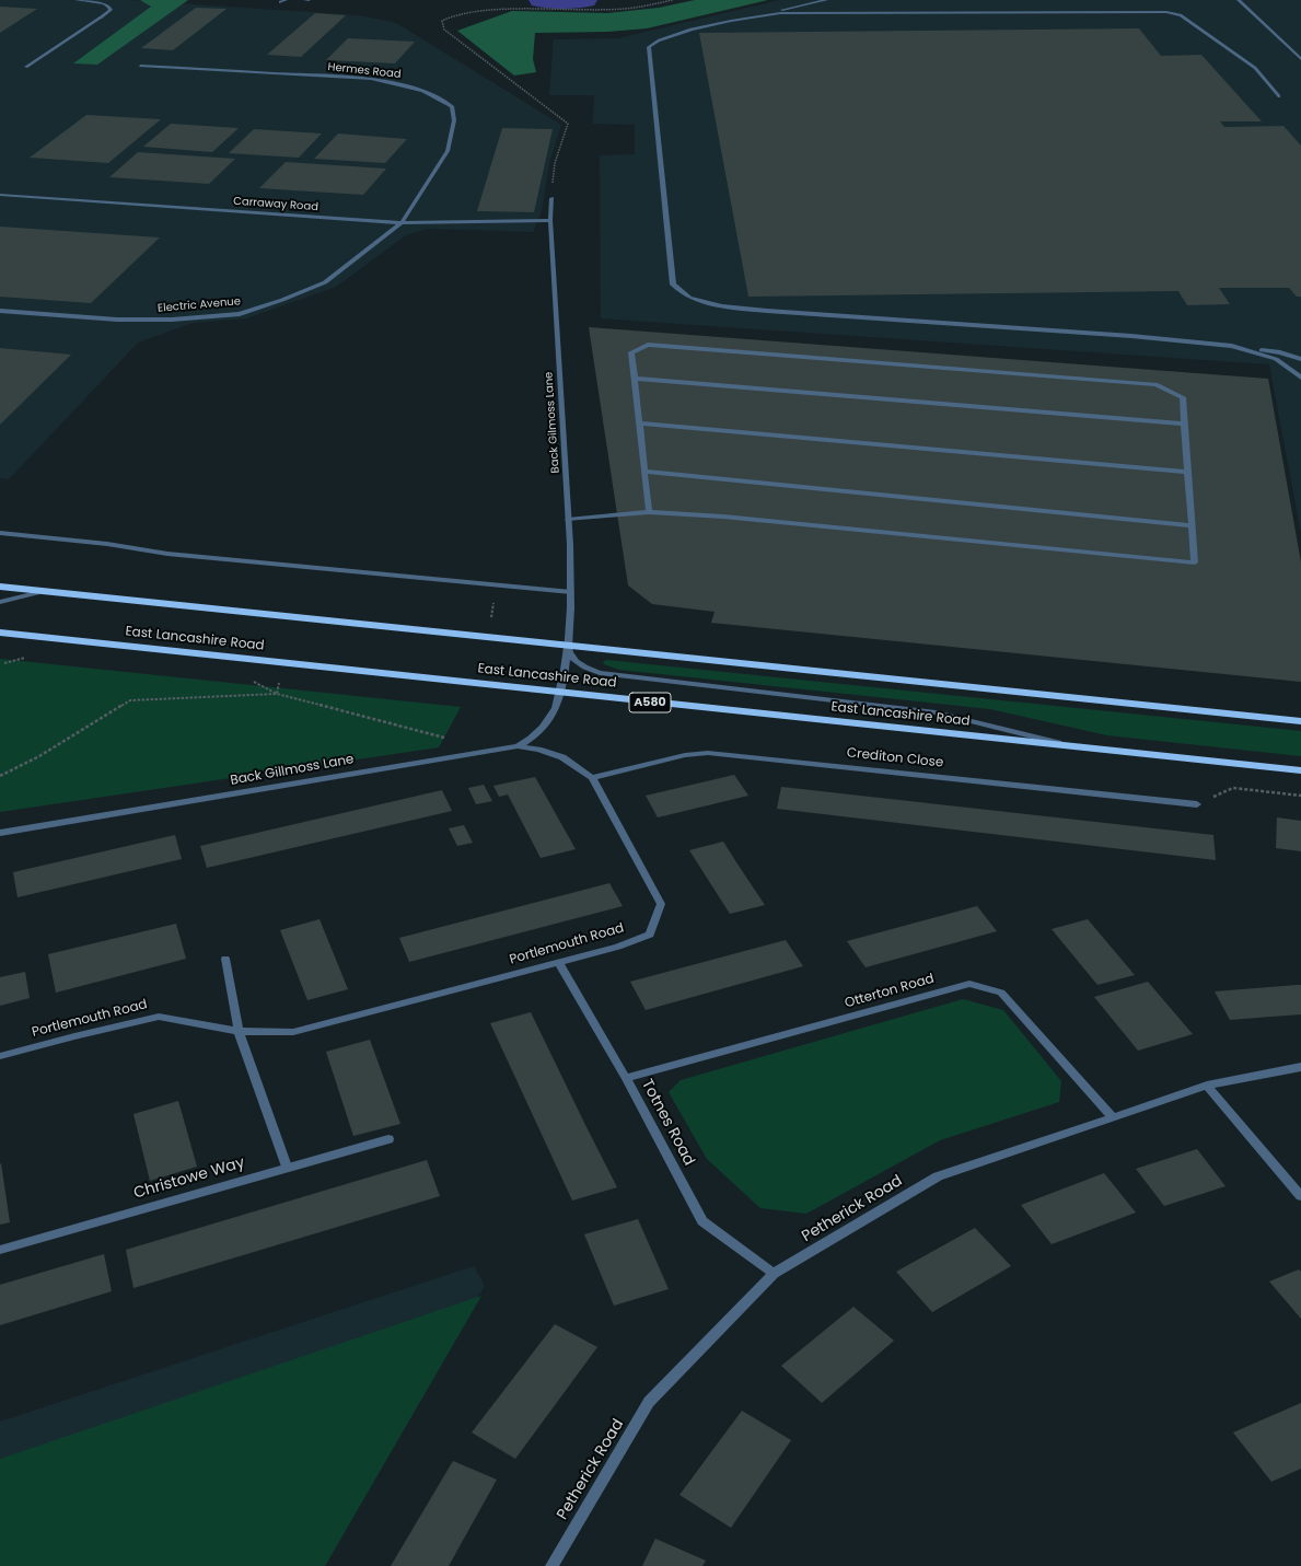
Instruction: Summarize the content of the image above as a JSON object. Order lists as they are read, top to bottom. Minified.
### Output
{"streets":{"highway":["East Lancashire Road","A580"],"street":["Hermes Road","Carraway Road","Electric Avenue","Back Gilmoss Lane","Crediton Close","Back Gillmoss Lane","Portlemouth Road","Otterton Road","Totnes Road","Christowe Way","Petherick Road"]},"crossings":[["Hermes Road","Carraway Road"],["Hermes Road","Electric Avenue"],["Carraway Road","Electric Avenue"],["Carraway Road","Back Gilmoss Lane"],["Back Gilmoss Lane","East Lancashire Road"],["Back Gilmoss Lane","Back Gillmoss Lane"],["East Lancashire Road","Back Gillmoss Lane"],["Crediton Close","Portlemouth Road"],["Back Gillmoss Lane","Portlemouth Road"],["Portlemouth Road","Totnes Road"],["Otterton Road","Totnes Road"],["Otterton Road","Petherick Road"],["Totnes Road","Petherick Road"]]}
